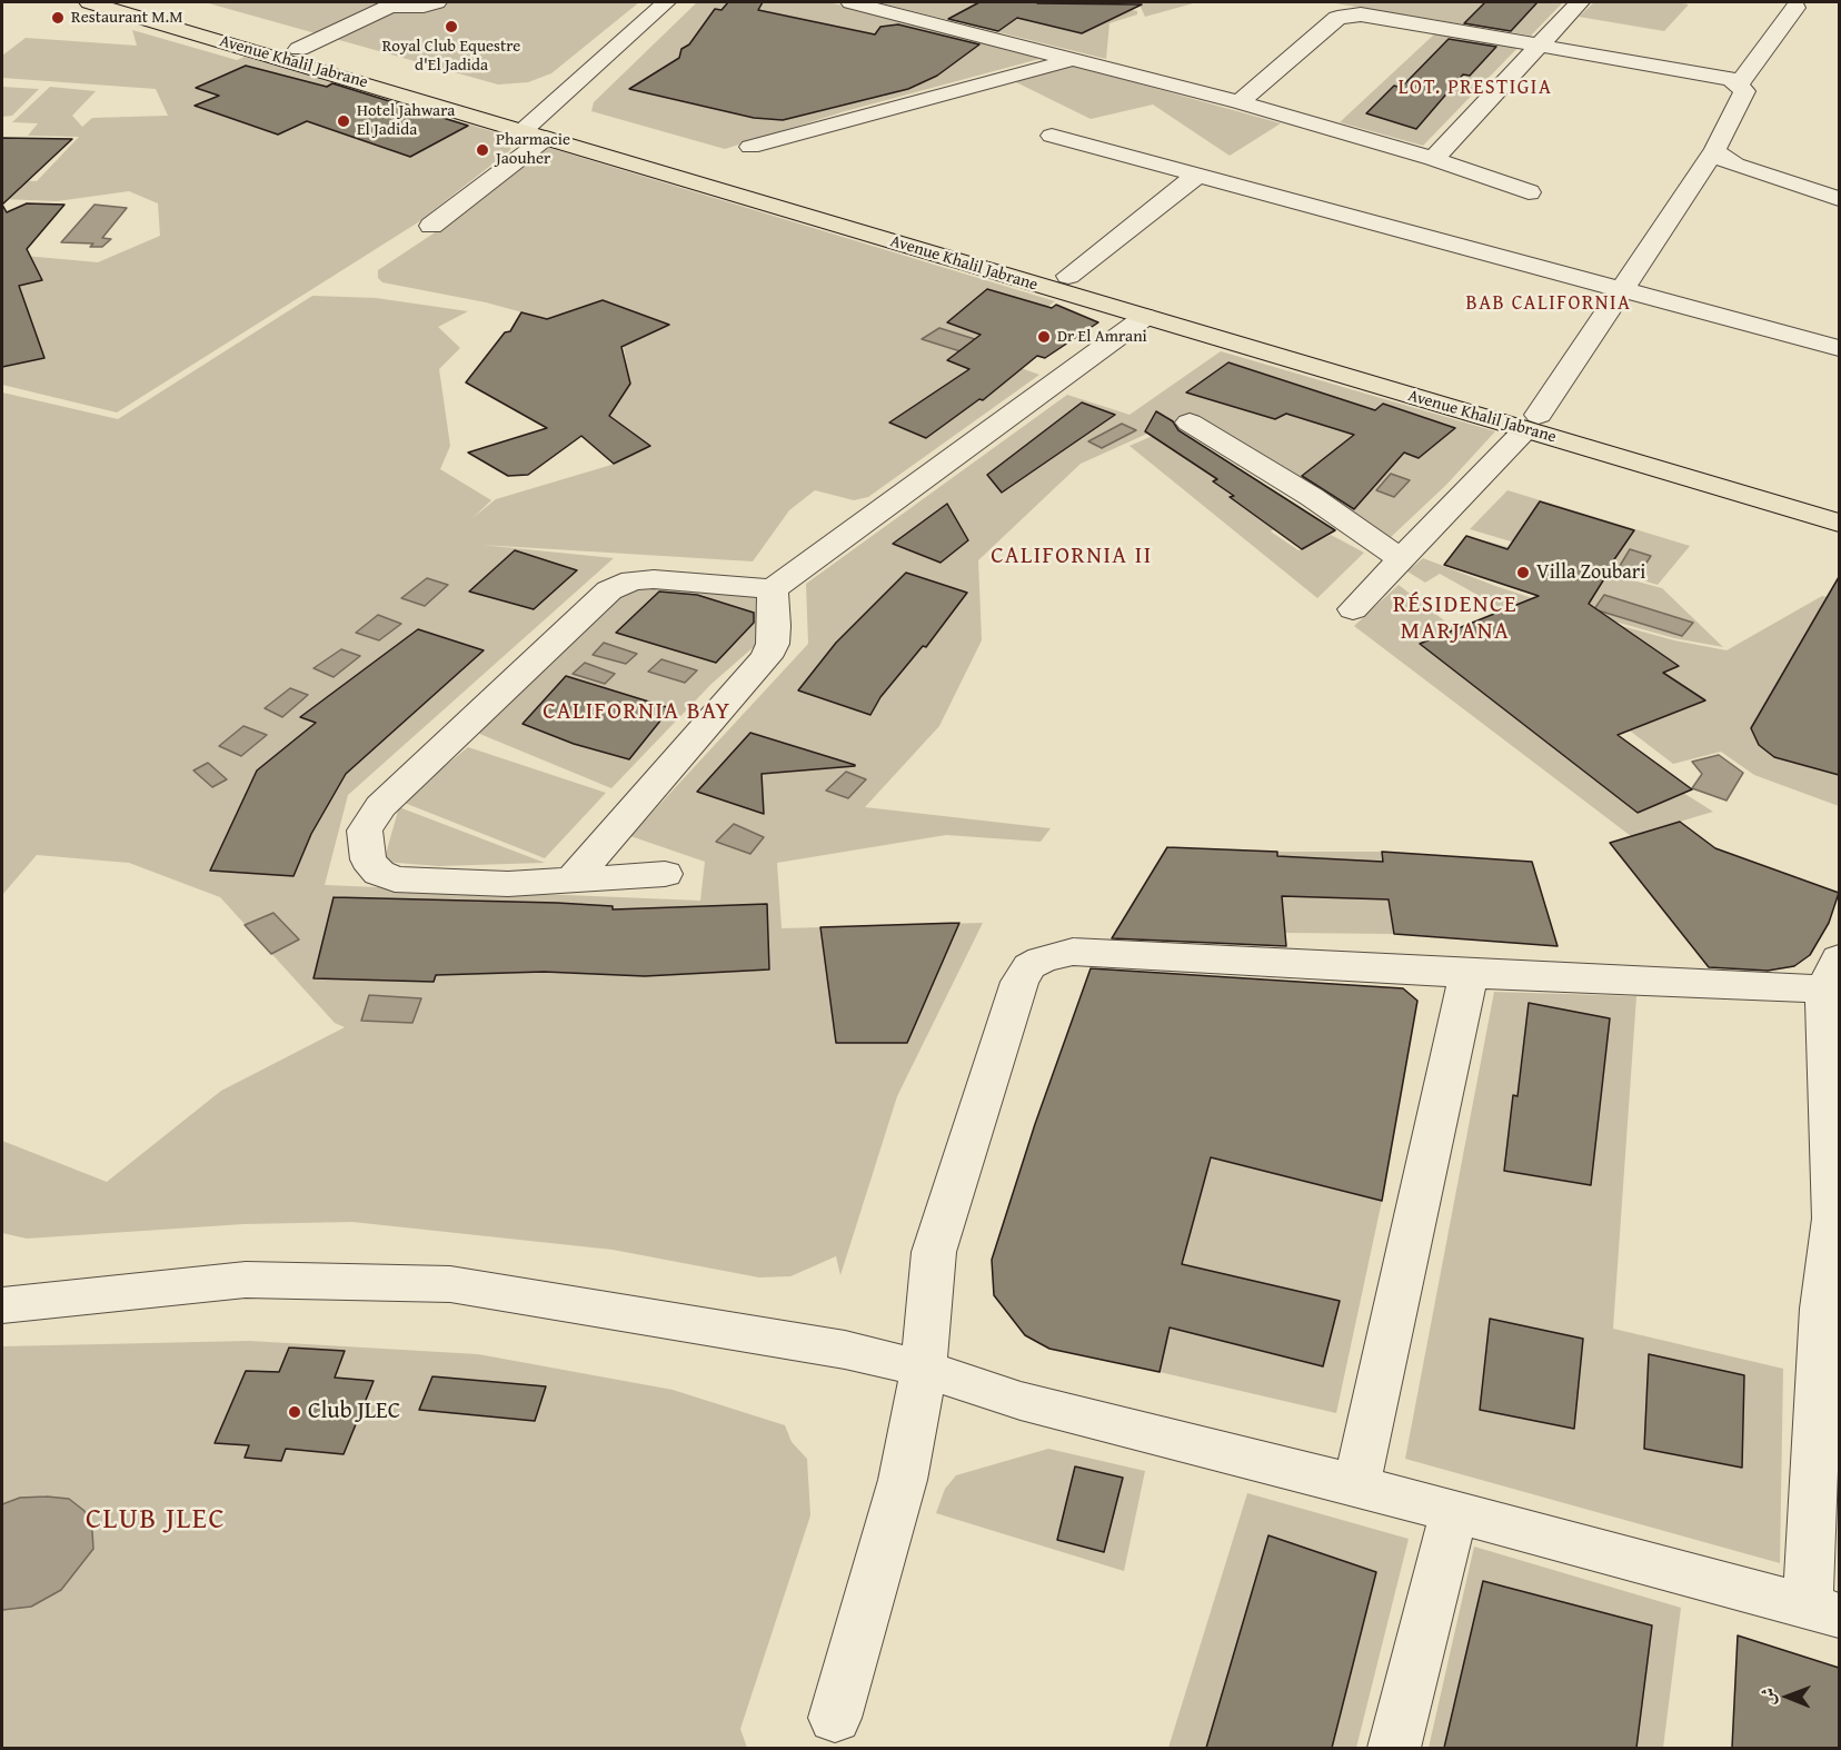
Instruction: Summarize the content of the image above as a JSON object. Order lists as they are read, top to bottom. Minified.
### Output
{"streets":{"main road":["Avenue Khalil Jabrane"]},"districts":["LOT. PRESTIGIA","BAB CALIFORNIA","CALIFORNIA II","RÉSIDENCE MARJANA","CALIFORNIA BAY","CLUB JLEC"],"places":["Restaurant M.M","Royal Club Equestre d'El Jadida","Hotel Jahwara El Jadida","Pharmacie Jaouher","Dr El Amrani","Villa Zoubari","Club JLEC"],"north":"left"}
